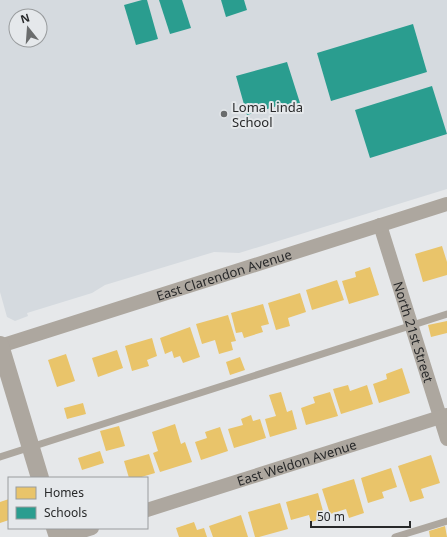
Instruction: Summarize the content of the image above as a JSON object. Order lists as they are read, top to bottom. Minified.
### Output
{"streets":{"street":["East Clarendon Avenue","North 21st Street","East Weldon Avenue"]},"crossings":[["East Clarendon Avenue","North 21st Street"],["North 21st Street","East Weldon Avenue"]],"places":["Loma Linda School"],"legend":["Homes","Schools"],"scale_bar":"50 m","north":"top"}
